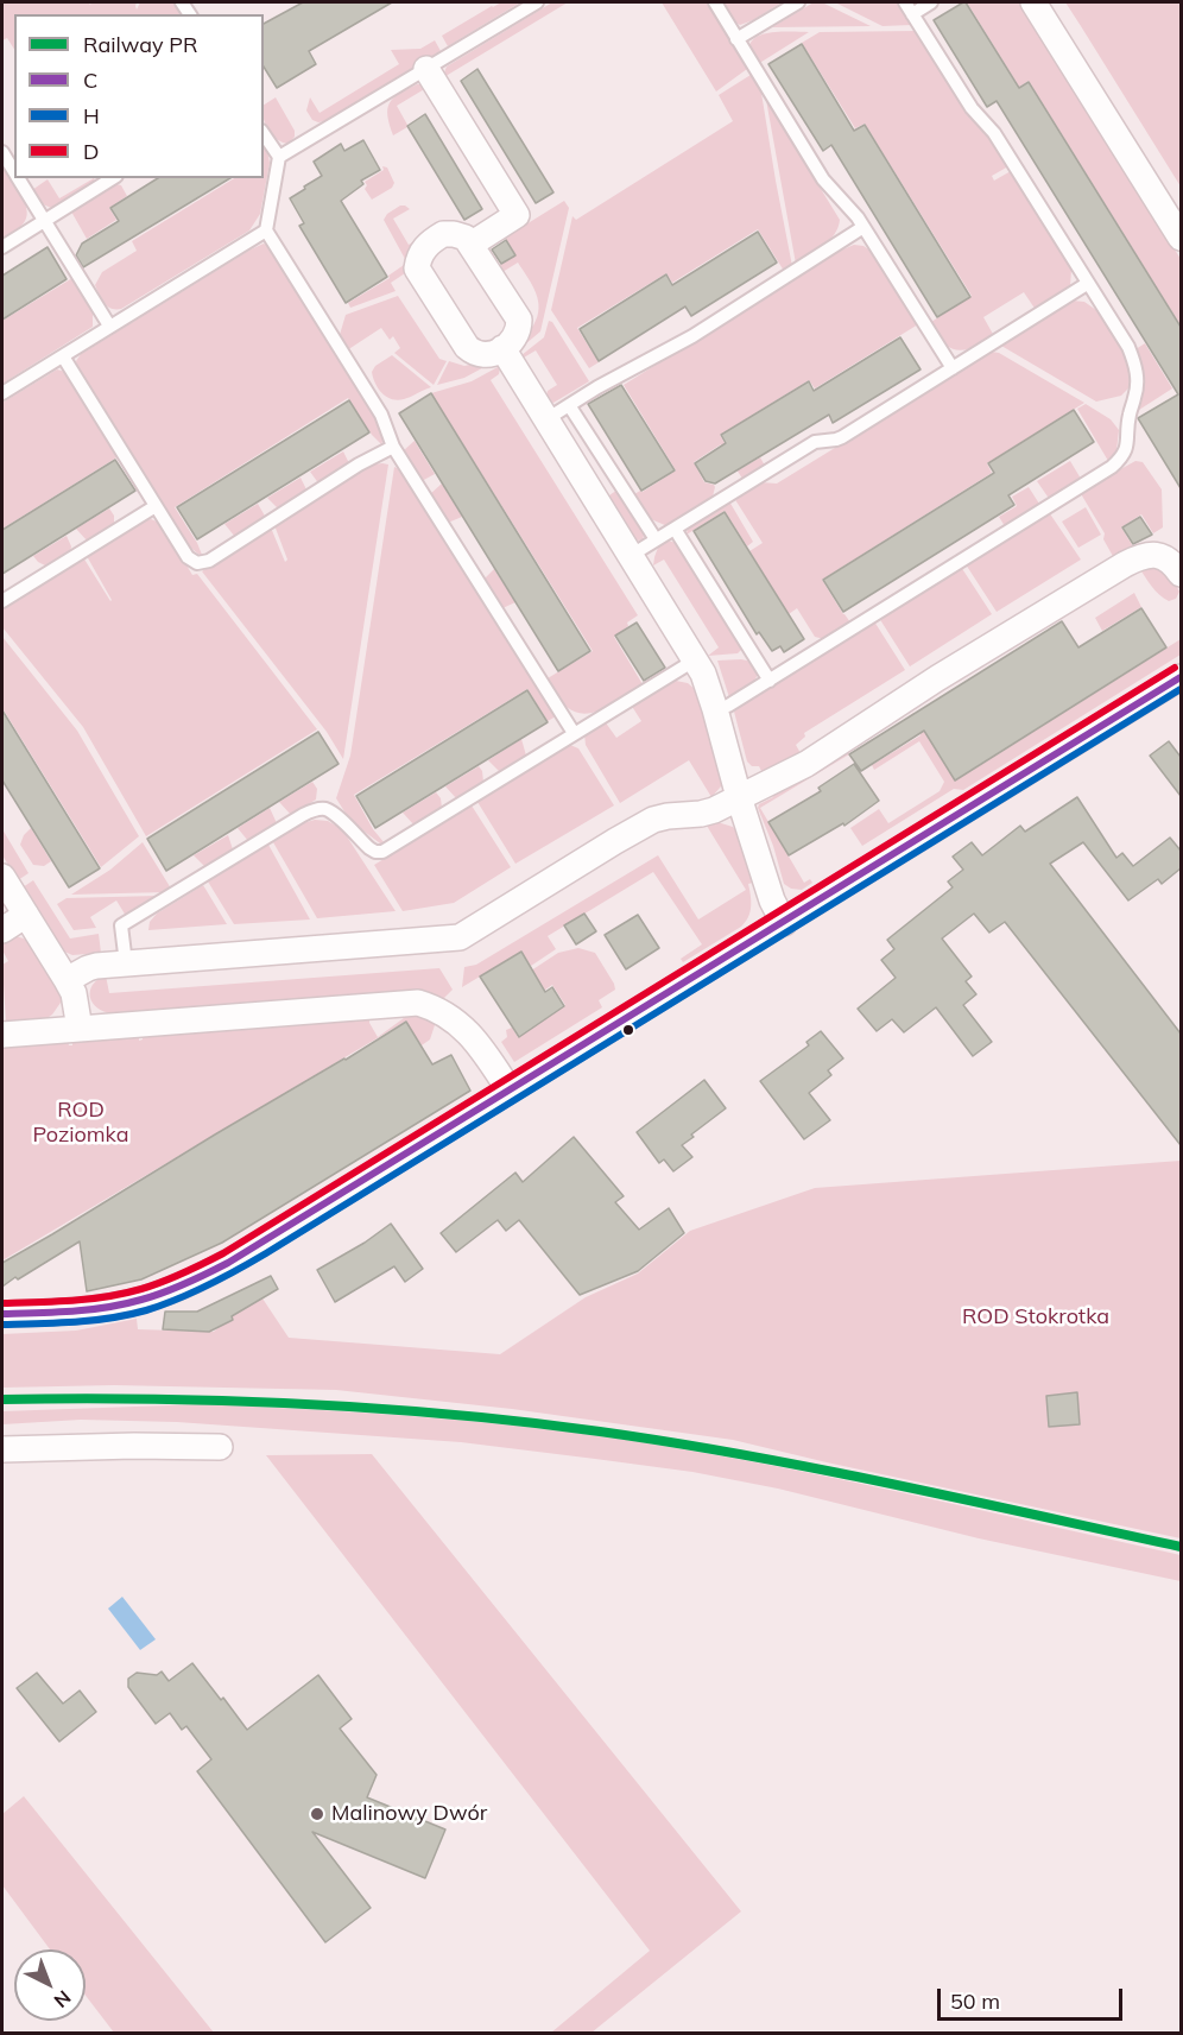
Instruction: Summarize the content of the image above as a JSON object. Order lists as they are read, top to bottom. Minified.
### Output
{"parks":["ROD Poziomka","ROD Stokrotka"],"places":["Malinowy Dwór"],"lines":["transit line D","transit line C","transit line H","rail line PR"],"legend":["Railway PR","C","H","D"],"scale_bar":"50 m","north":"bottom right"}
